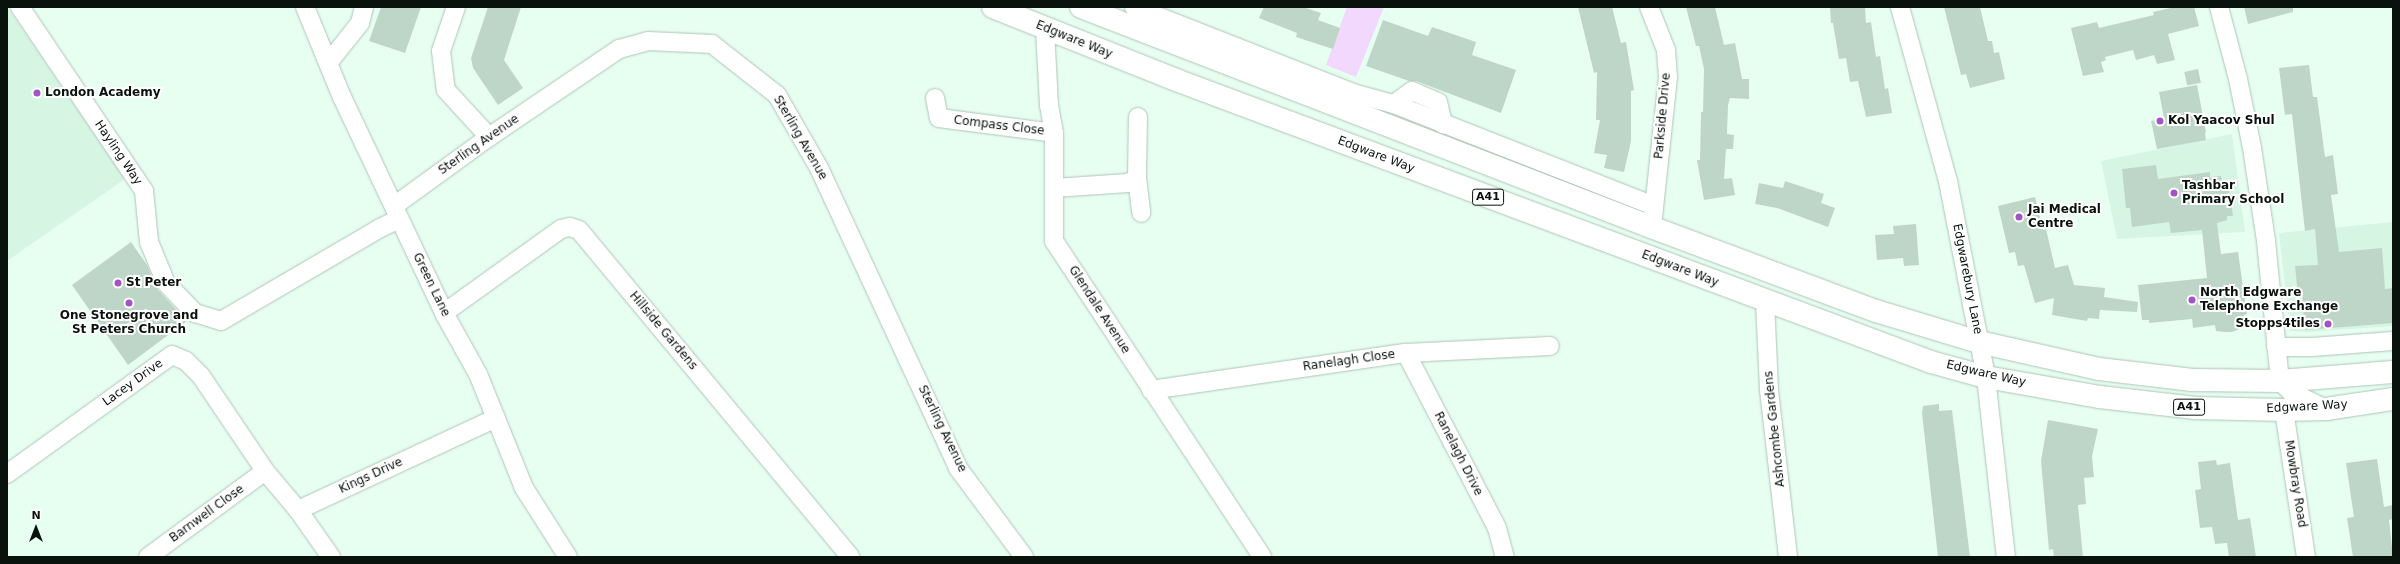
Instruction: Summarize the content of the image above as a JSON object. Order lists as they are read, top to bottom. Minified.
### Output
{"streets":{"highway":["Edgware Way","A41"],"street":["Parkside Drive","Compass Close","Sterling Avenue","Hayling Way","Edgwarebury Lane","Green Lane","Glendale Avenue","Hillside Gardens","Ranelagh Close","Lacey Drive","Ashcombe Gardens","Ranelagh Drive","Kings Drive","Mowbray Road","Barnwell Close"]},"crossings":[["Edgware Way","Edgwarebury Lane"],["Edgware Way","Glendale Avenue"],["Edgware Way","Ashcombe Gardens"],["Edgware Way","Mowbray Road"],["Parkside Drive","A41"],["Compass Close","Glendale Avenue"],["Sterling Avenue","Hayling Way"],["Sterling Avenue","Green Lane"],["Hayling Way","Green Lane"],["A41","Edgwarebury Lane"],["Green Lane","Hillside Gardens"],["Green Lane","Kings Drive"],["Glendale Avenue","Ranelagh Close"],["Ranelagh Close","Ranelagh Drive"],["Lacey Drive","Kings Drive"],["Lacey Drive","Barnwell Close"]],"places":["London Academy","Kol Yaacov Shul","Tashbar Primary School","Jai Medical Centre","St Peter","North Edgware Telephone Exchange","One Stonegrove and St Peters Church","Stopps4tiles"],"north":"top"}
